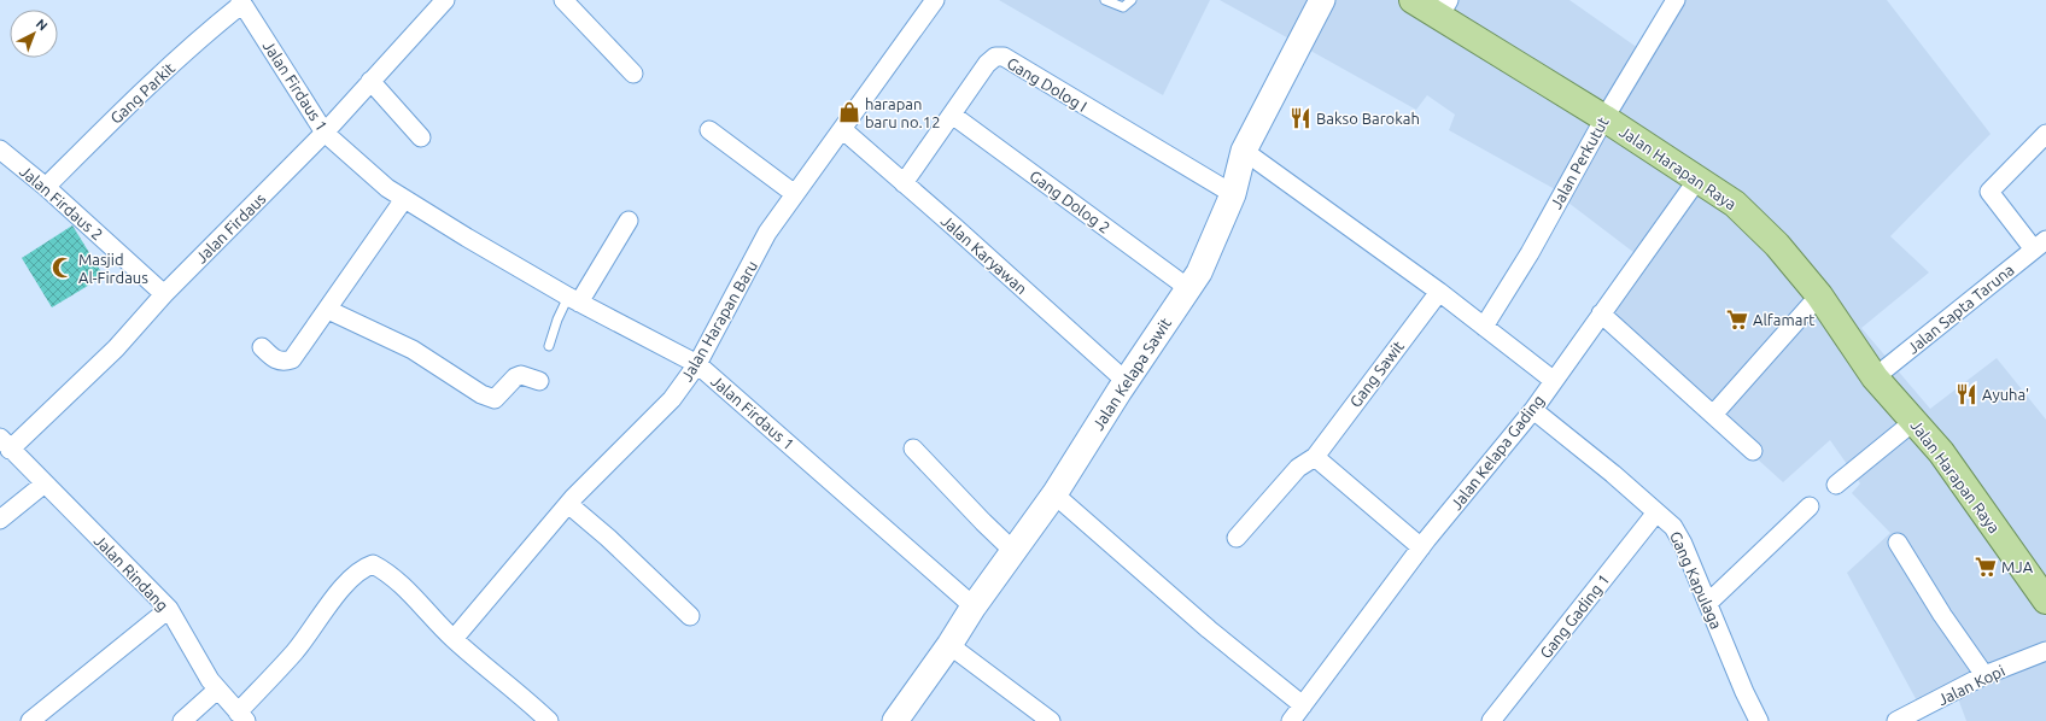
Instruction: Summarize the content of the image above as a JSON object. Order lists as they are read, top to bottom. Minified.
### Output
{"streets":{"main road":["Jalan Harapan Raya","Jalan Kelapa Sawit"],"street":["Gang Dolog I","Jalan Firdaus 1","Gang Parkit","Jalan Perkutut","Gang Dolog 2","Jalan Firdaus 2","Jalan Firdaus","Jalan Karyawan","Jalan Sapta Taruna","Jalan Harapan Baru","Gang Sawit","Jalan Kelapa Gading","Jalan Rindang","Gang Kapulaga","Gang Gading 1","Jalan Kopi"]},"crossings":[["Gang Dolog I","Gang Dolog 2"],["Gang Dolog I","Jalan Karyawan"],["Gang Dolog I","Jalan Kelapa Sawit"],["Jalan Firdaus 1","Gang Parkit"],["Jalan Firdaus 1","Jalan Firdaus"],["Jalan Firdaus 1","Jalan Harapan Baru"],["Jalan Firdaus 1","Jalan Kelapa Sawit"],["Gang Parkit","Jalan Firdaus 2"],["Jalan Perkutut","Jalan Harapan Raya"],["Jalan Harapan Raya","Jalan Sapta Taruna"],["Jalan Harapan Raya","Jalan Kelapa Gading"],["Gang Dolog 2","Jalan Kelapa Sawit"],["Jalan Firdaus 2","Jalan Firdaus"],["Jalan Firdaus","Jalan Rindang"],["Jalan Karyawan","Jalan Harapan Baru"],["Jalan Karyawan","Jalan Kelapa Sawit"],["Jalan Kelapa Gading","Gang Kapulaga"],["Gang Kapulaga","Gang Gading 1"]],"places":{"shop":["harapan baru no.12"],"restaurant":["Bakso Barokah","Ayuha'"],"mosque":["Masjid Al-Firdaus"],"supermarket":["Alfamart","MJA"]},"north":"top right"}
